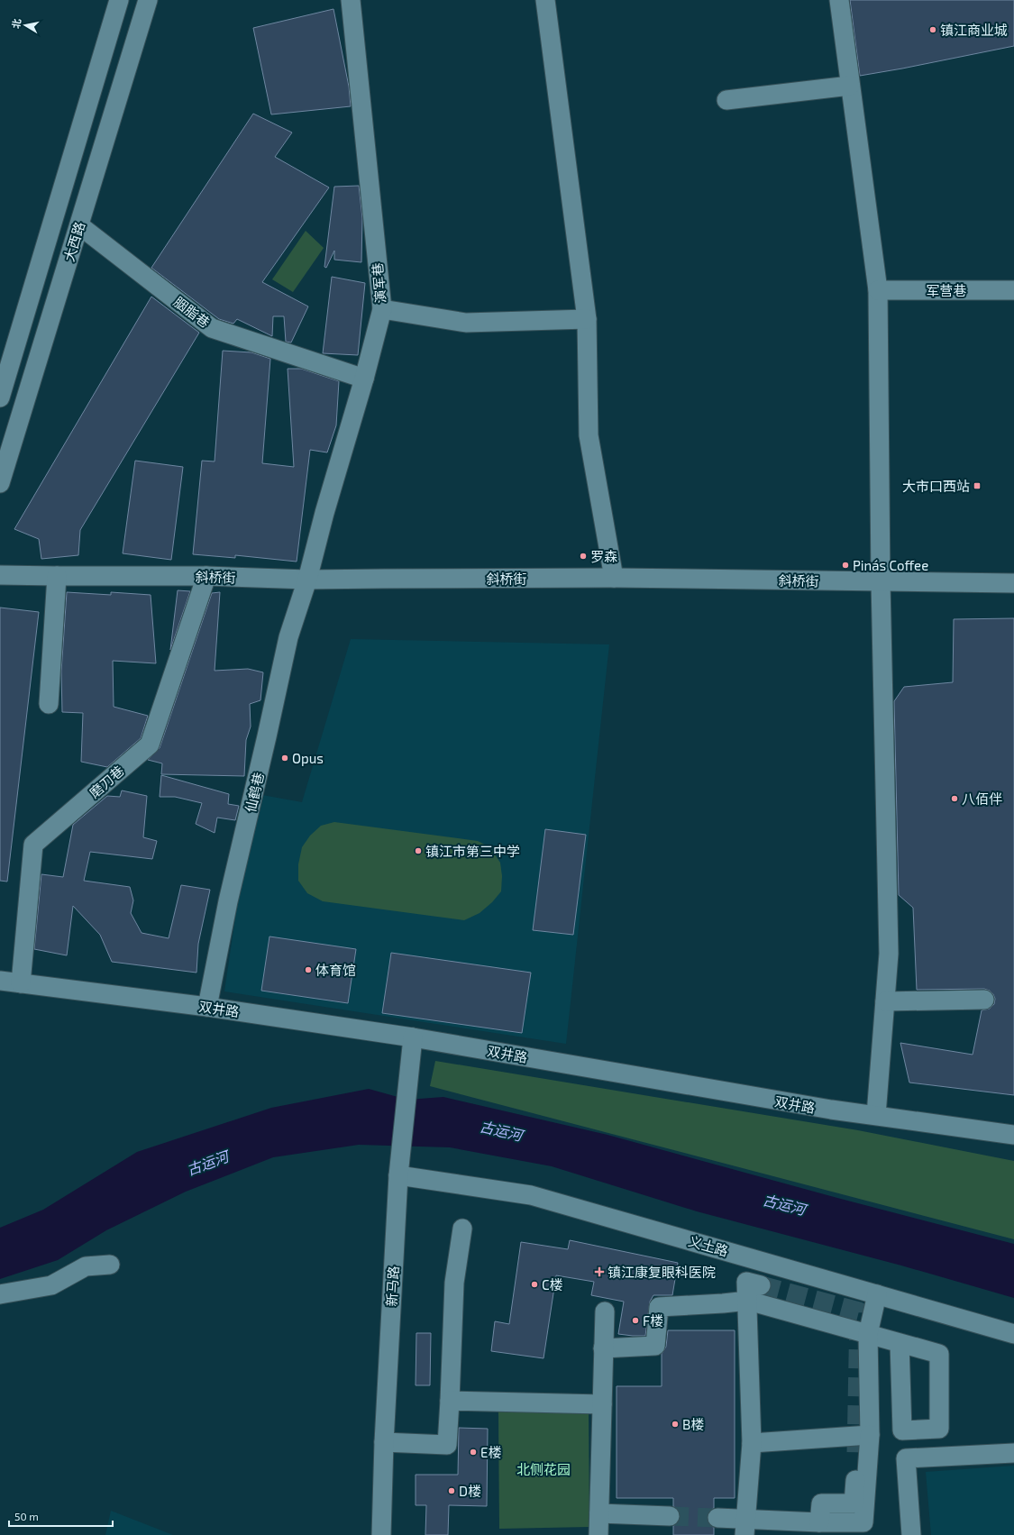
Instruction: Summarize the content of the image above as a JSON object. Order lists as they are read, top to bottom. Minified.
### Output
{"streets":{"street":["大西路","演军巷","军营巷","胭脂巷","斜桥街","磨刀巷","仙鹤巷","双井路","义土路","新马路"]},"crossings":[["大西路","胭脂巷"],["演军巷","胭脂巷"],["演军巷","斜桥街"],["演军巷","仙鹤巷"],["斜桥街","磨刀巷"],["斜桥街","仙鹤巷"],["磨刀巷","双井路"],["仙鹤巷","双井路"],["双井路","新马路"],["义土路","新马路"]],"water":["古运河"],"parks":["北侧花园"],"places":{"other":["镇江商业城","罗森","Pinás Coffee","Opus","八佰伴","镇江市第三中学","体育馆","C楼","F楼","B楼","E楼","D楼"],"transit":["大市口西站"],"health":["镇江康复眼科医院"]},"scale_bar":"50 m","north":"left"}
